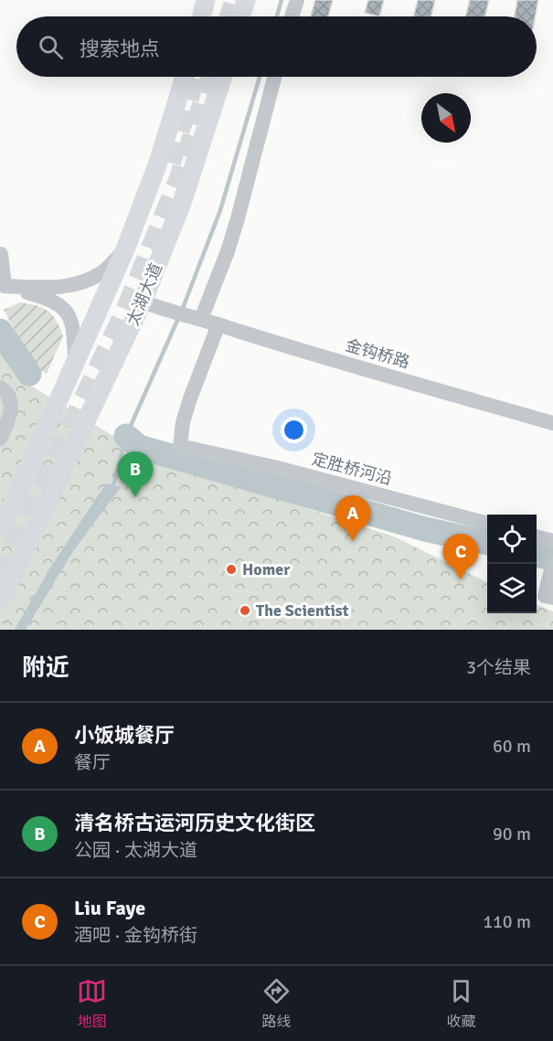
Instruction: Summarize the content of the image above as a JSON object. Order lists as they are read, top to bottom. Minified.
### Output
{"streets":{"main road":["太湖大道"],"street":["金钩桥路","定胜桥河沿"]},"crossings":[["太湖大道","金钩桥路"],["金钩桥路","定胜桥河沿"]],"places":["Homer","The Scientist"],"north":"bottom right","page":{"search":"搜索地点","pins":["B","A","C"],"heading":["附近","3个结果"],"list":[{"mark":"A","name":"小饭城餐厅","note":"餐厅","value":"60 m"},{"mark":"B","name":"清名桥古运河历史文化街区","note":"公园 · 太湖大道","value":"90 m"},{"mark":"C","name":"Liu Faye","note":"酒吧 · 金钩桥街","value":"110 m"}],"nav":["地图","路线","收藏"]}}
